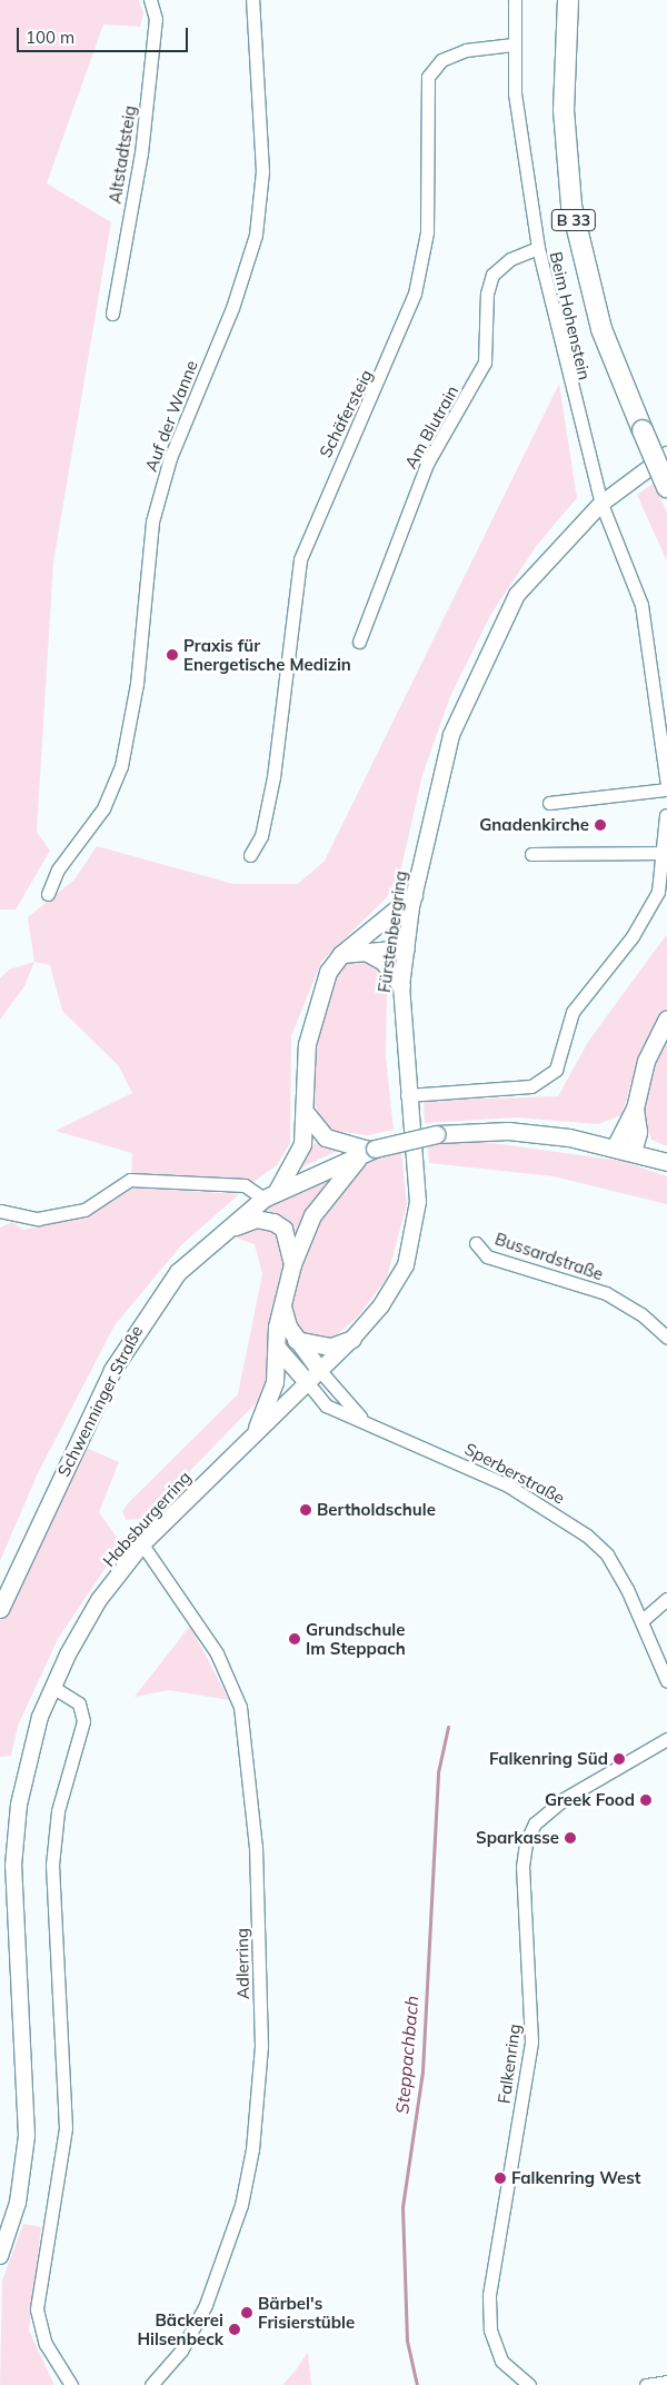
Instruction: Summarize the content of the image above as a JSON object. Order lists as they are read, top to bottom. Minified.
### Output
{"streets":{"main road":["B 33","Schwenninger Straße"],"street":["Altstadtsteig","Beim Hohenstein","Schäfersteig","Auf der Wanne","Am Blutrain","Fürstenbergring","Bussardstraße","Sperberstraße","Habsburgerring","Adlerring","Falkenring"]},"crossings":[["Beim Hohenstein","Schäfersteig"],["Beim Hohenstein","Am Blutrain"],["Beim Hohenstein","Fürstenbergring"],["Fürstenbergring","Habsburgerring"],["Sperberstraße","Habsburgerring"],["Habsburgerring","Adlerring"]],"water":["Steppachbach"],"places":["Praxis für Energetische Medizin","Gnadenkirche","Bertholdschule","Grundschule Im Steppach","Falkenring Süd","Greek Food","Sparkasse","Falkenring West","Bärbel's Frisierstüble","Bäckerei Hilsenbeck"],"scale_bar":"100 m"}
